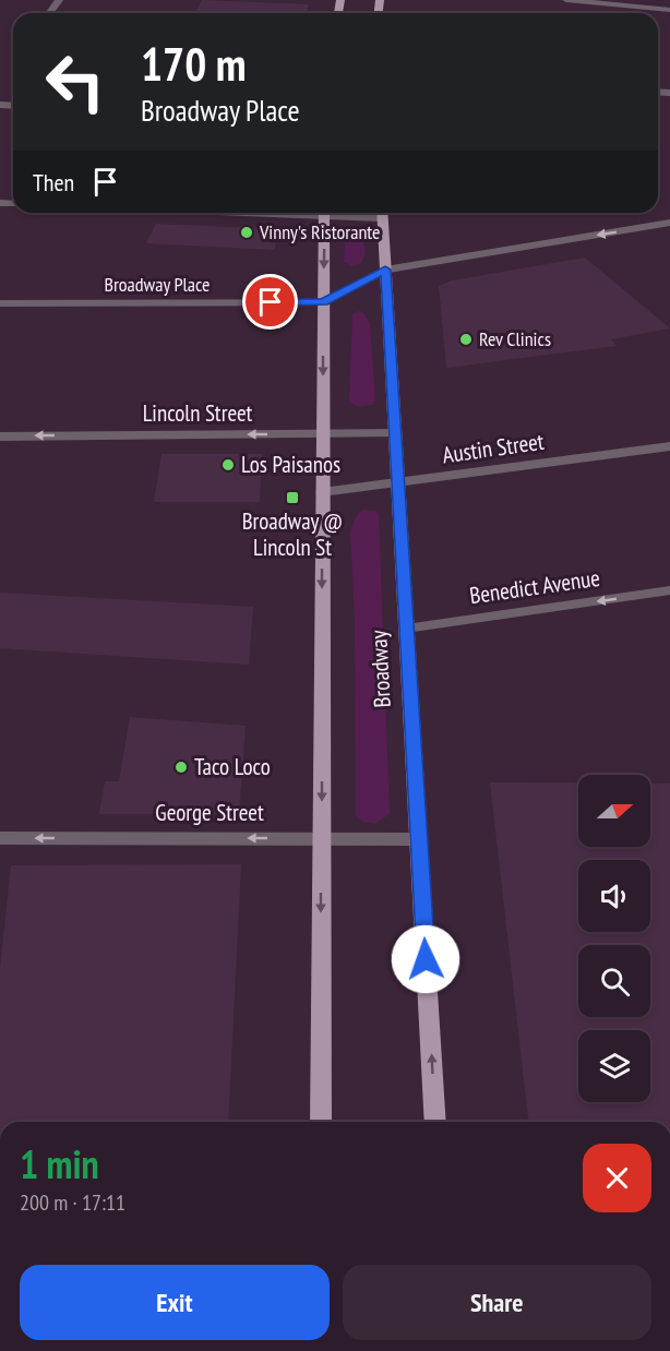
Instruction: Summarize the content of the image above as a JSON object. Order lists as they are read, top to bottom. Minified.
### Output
{"streets":{"main road":["Broadway"],"street":["Broadway Place","Lincoln Street","Austin Street","Benedict Avenue","George Street"]},"crossings":[["Broadway Place","Broadway"],["Lincoln Street","Broadway"],["Austin Street","Broadway"],["Benedict Avenue","Broadway"],["Broadway","George Street"]],"one_way":["Broadway Place","Lincoln Street","Benedict Avenue","George Street"],"places":{"other":["Vinny's Ristorante","Rev Clinics","Los Paisanos","Taco Loco"],"transit":["Broadway @ Lincoln St"]},"north":"right","page":{"turn":["170 m","Broadway Place"],"then":"Then","heading":["1 min","200 m · 17:11"],"buttons":["Exit","Share"]}}
